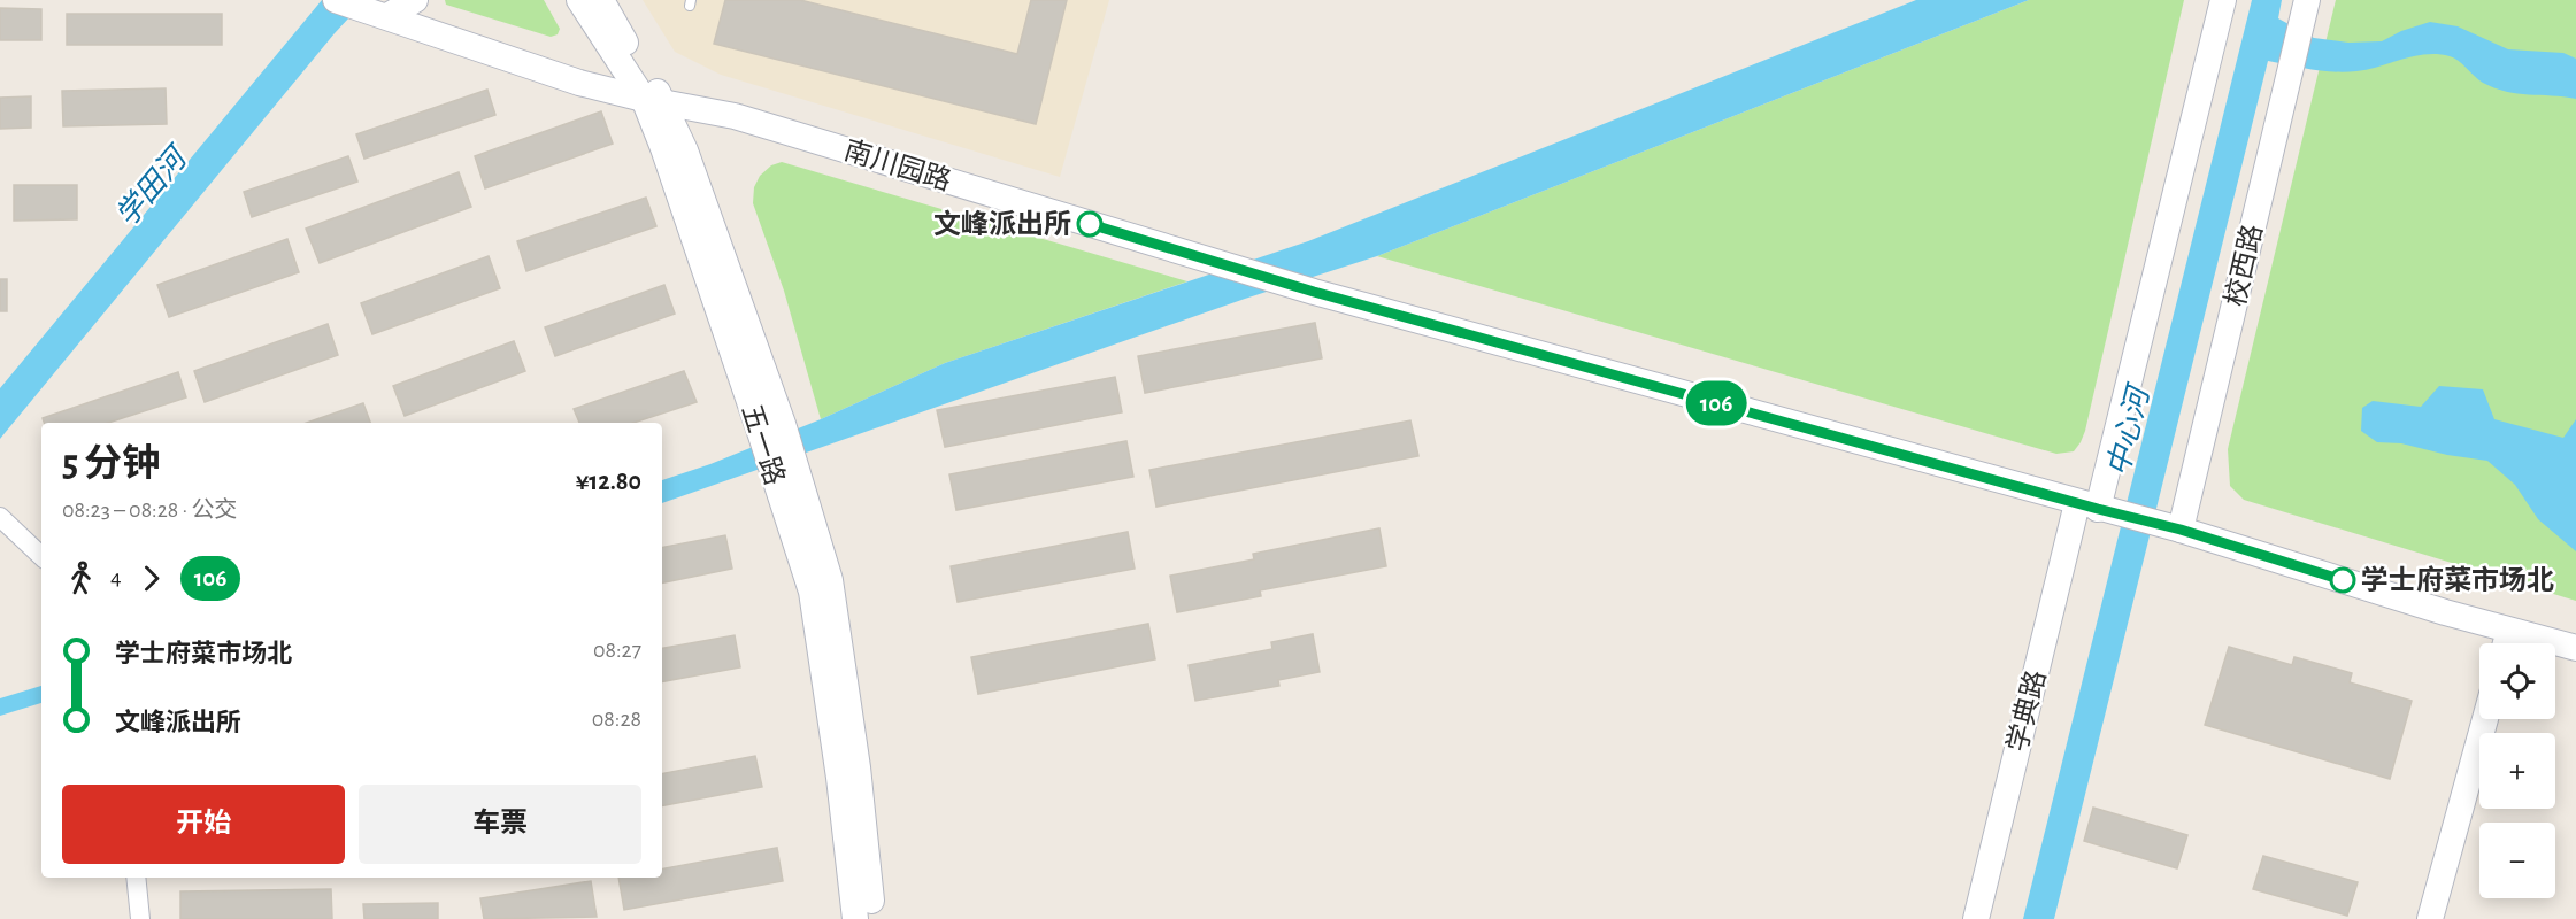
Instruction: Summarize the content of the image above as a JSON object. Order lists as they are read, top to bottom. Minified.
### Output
{"streets":{"street":["南川园路","校西路","五一路","学典路"]},"crossings":[["南川园路","校西路"],["南川园路","五一路"],["南川园路","学典路"]],"water":["学田河","中心河"],"places":["文峰派出所","学士府菜市场北"],"lines":["bus line 106"],"page":{"on_map":"106","heading":["5 分钟","08:23 – 08:28 · 公交","¥12.80"],"legs":["4","106"],"list":[{"name":"学士府菜市场北","value":"08:27"},{"name":"文峰派出所","value":"08:28"}],"map_buttons":["+","−"],"buttons":["开始","车票"]}}
